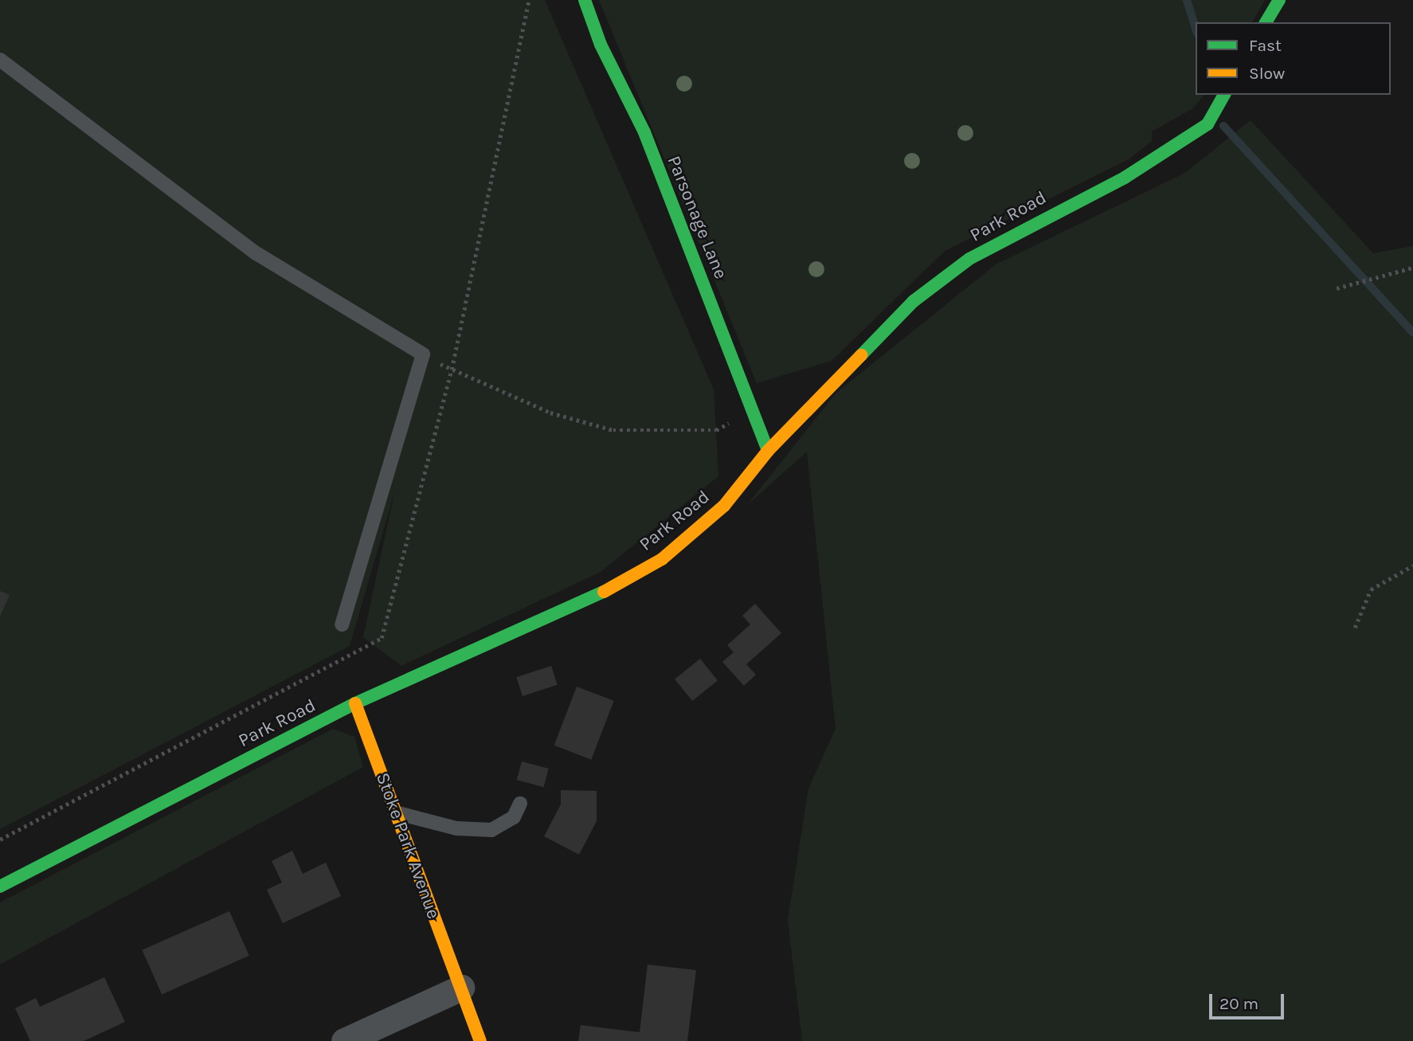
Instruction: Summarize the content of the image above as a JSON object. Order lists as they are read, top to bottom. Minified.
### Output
{"streets":{"main road":["Park Road","Parsonage Lane","Stoke Park Avenue"]},"crossings":[["Park Road","Parsonage Lane"],["Park Road","Stoke Park Avenue"]],"legend":["Fast","Slow"],"scale_bar":"20 m"}
